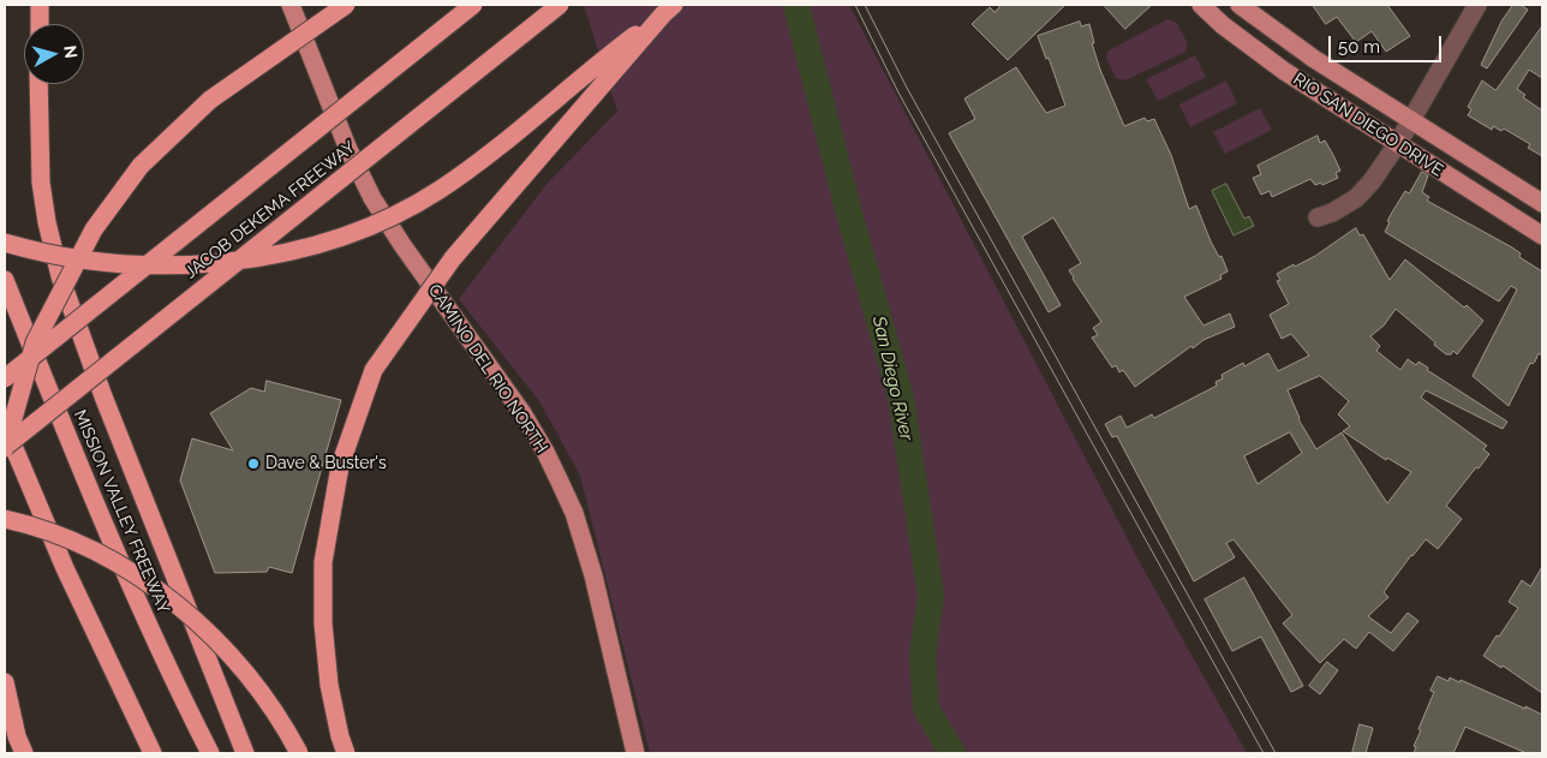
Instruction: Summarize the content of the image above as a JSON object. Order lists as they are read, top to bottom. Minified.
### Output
{"streets":{"highway":["JACOB DEKEMA FREEWAY","MISSION VALLEY FREEWAY"],"main road":["RIO SAN DIEGO DRIVE","CAMINO DEL RIO NORTH"]},"water":["San Diego River"],"places":["Dave & Buster's"],"scale_bar":"50 m","north":"right"}
